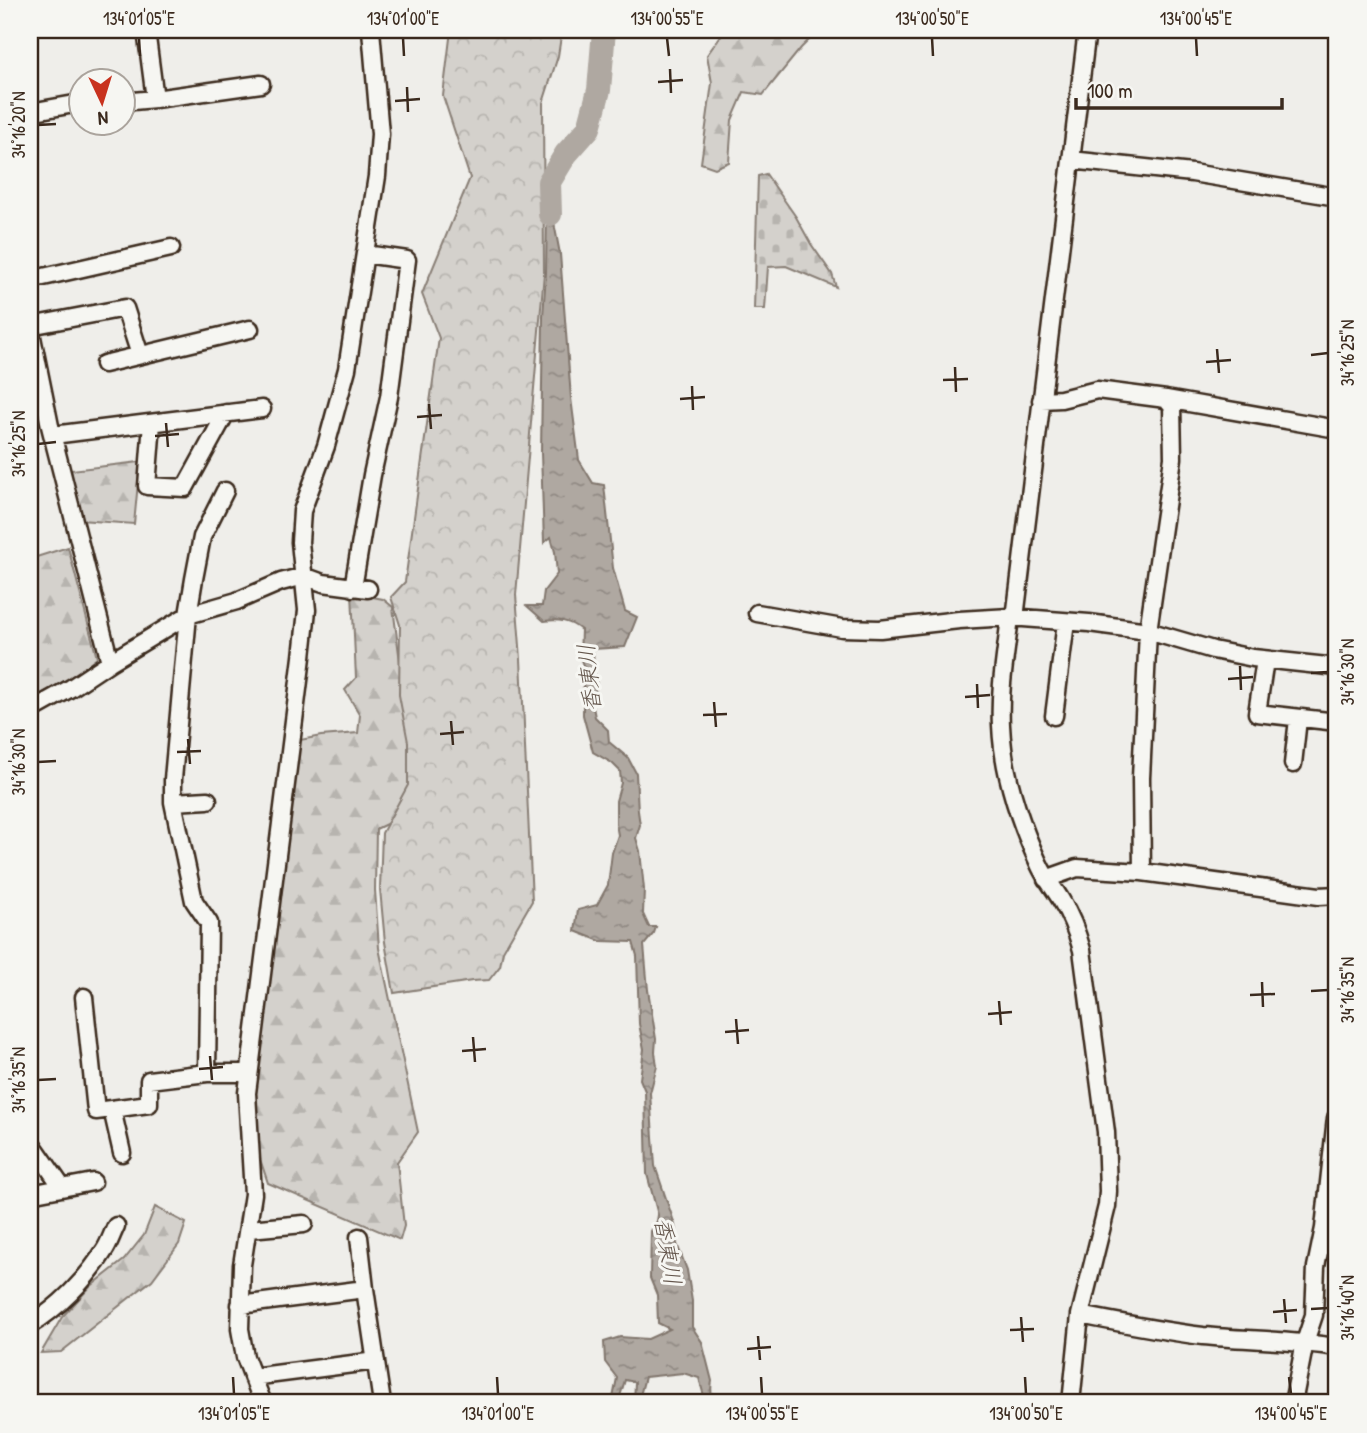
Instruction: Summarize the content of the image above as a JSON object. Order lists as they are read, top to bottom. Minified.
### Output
{"water":["香東川"],"scale_bar":"100 m","north":"bottom","coordinates":["134°01'05\"E","134°01'00\"E","134°00'55\"E","134°00'50\"E","134°00'45\"E","34°16'20\"N","34°16'25\"N","34°16'30\"N","34°16'35\"N","34°16'40\"N"]}
